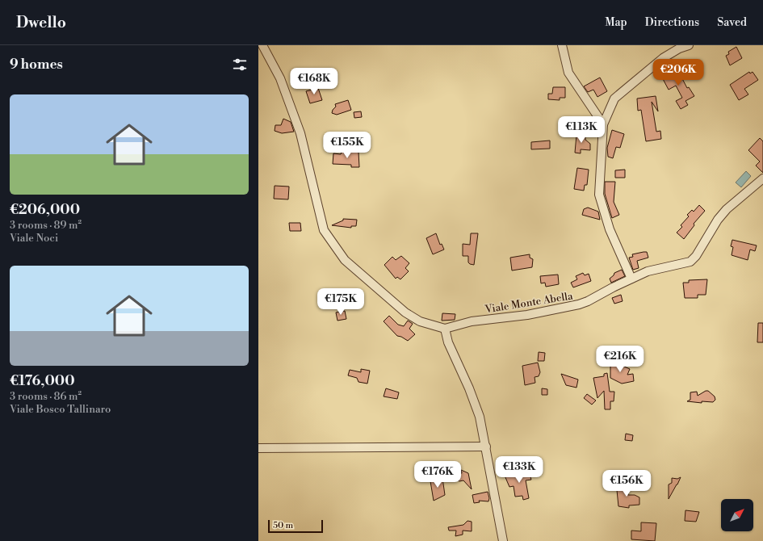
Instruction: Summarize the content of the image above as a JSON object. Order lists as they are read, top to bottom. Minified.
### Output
{"streets":{"street":["Viale Monte Abella"]},"scale_bar":"50 m","north":"top right","page":{"header":"Dwello","nav":["Map","Directions","Saved"],"heading":"9 homes","price":["€206K","€168K","€113K","€155K","€175K","€216K","€133K","€176K","€156K"],"list":[{"name":"€206,000","note":"3 rooms · 89 m² · Viale Noci"},{"name":"€176,000","note":"3 rooms · 86 m² · Viale Bosco Tallinaro"}],"scale":"50 m"}}
